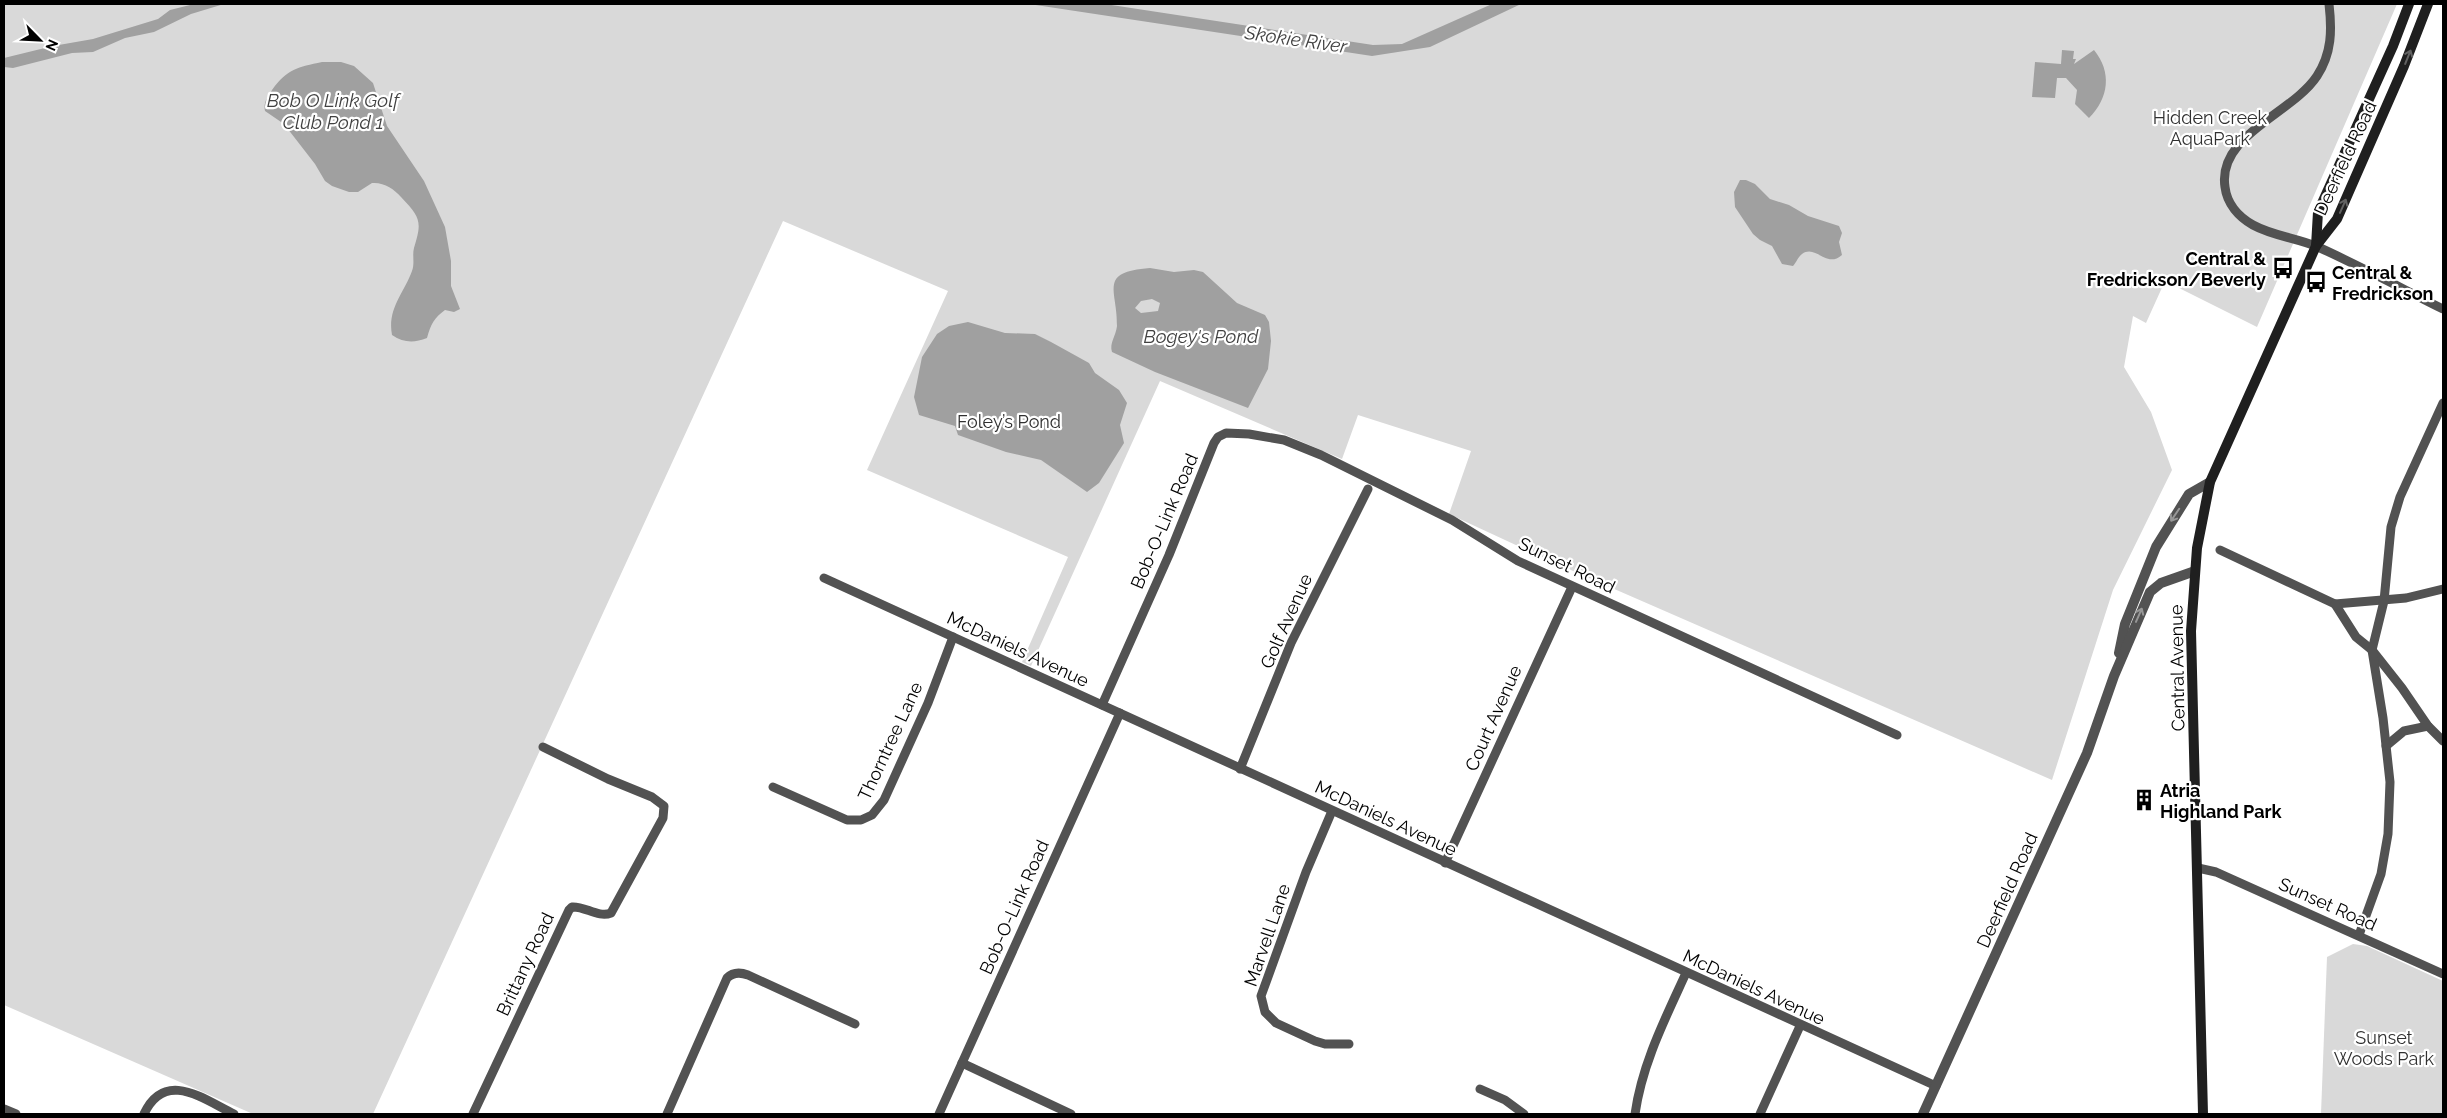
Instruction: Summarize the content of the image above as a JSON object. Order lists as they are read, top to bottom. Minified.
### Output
{"streets":{"main road":["Deerfield Road","Central Avenue"],"street":["Bob-O-Link Road","Sunset Road","Golf Avenue","McDaniels Avenue","Court Avenue","Thorntree Lane","Marvell Lane","Brittany Road"]},"crossings":[["Deerfield Road","McDaniels Avenue"],["Deerfield Road","Central Avenue"],["Bob-O-Link Road","Sunset Road"],["Bob-O-Link Road","McDaniels Avenue"],["Sunset Road","Central Avenue"],["Sunset Road","Court Avenue"],["Golf Avenue","McDaniels Avenue"],["McDaniels Avenue","Court Avenue"],["McDaniels Avenue","Thorntree Lane"],["McDaniels Avenue","Marvell Lane"]],"water":["Skokie River","Bob O Link Golf Club Pond 1","Bogey's Pond"],"parks":["Hidden Creek AquaPark","Foley’s Pond","Sunset Woods Park"],"places":{"bus stop":["Central & Fredrickson/Beverly","Central & Fredrickson"],"building":["Atria Highland Park"]},"north":"bottom right"}
